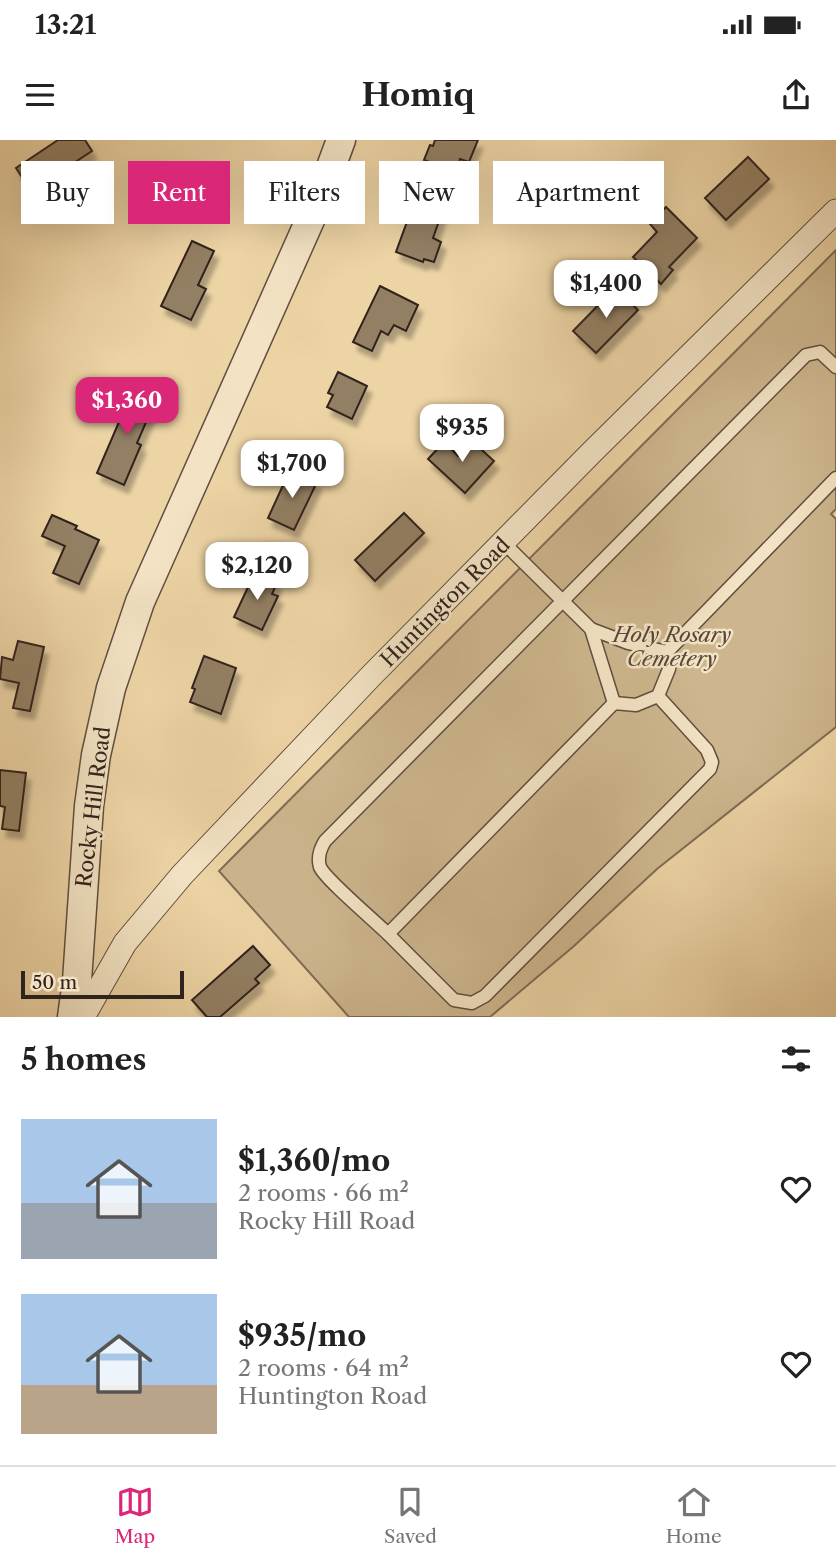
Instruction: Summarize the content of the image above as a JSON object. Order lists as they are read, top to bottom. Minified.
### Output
{"streets":{"street":["Huntington Road","Rocky Hill Road"]},"parks":["Holy Rosary Cemetery"],"scale_bar":"50 m","page":{"status":"13:21","header":"Homiq","chip":["Buy","Rent","Filters","New","Apartment"],"price":["$1,400","$1,360","$935","$1,700","$2,120"],"scale":"50 m","heading":"5 homes","list":[{"name":"$1,360/mo","note":"2 rooms · 66 m² · Rocky Hill Road"},{"name":"$935/mo","note":"2 rooms · 64 m² · Huntington Road"}],"tabs":["Map","Saved","Home"]}}
